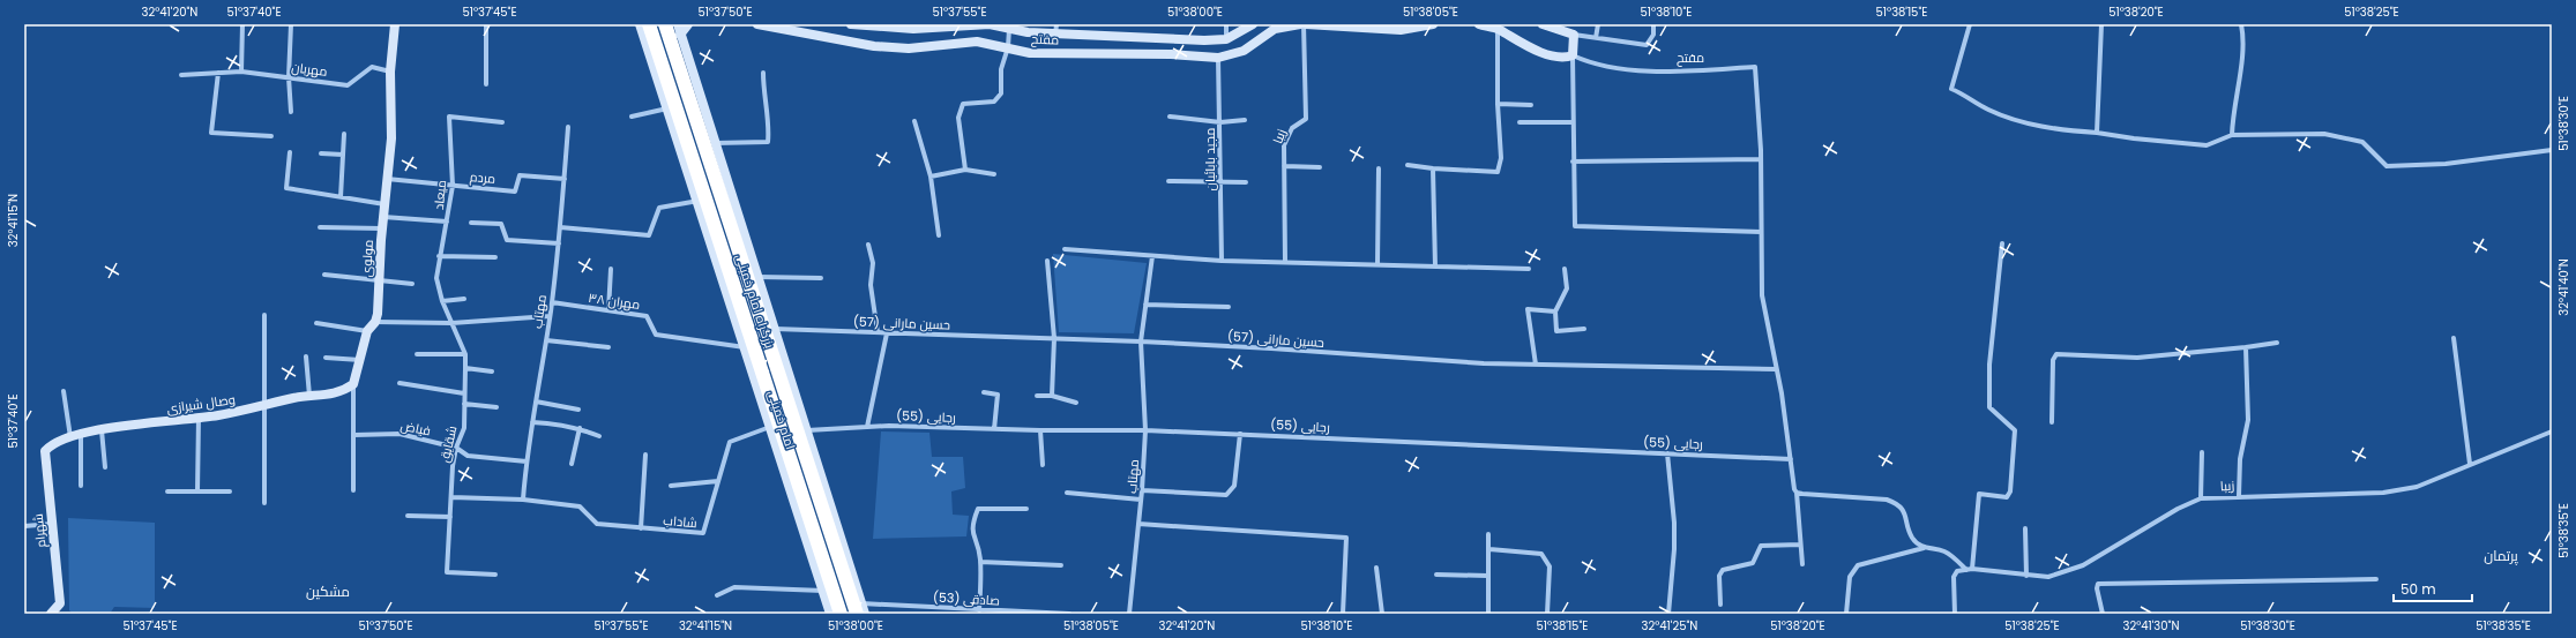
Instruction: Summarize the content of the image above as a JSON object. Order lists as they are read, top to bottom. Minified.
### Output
{"streets":{"highway":["بزرگراه امام خمینی"],"street":["مفتح","مهربان","زیبا","مجید بابائیان","مردم","میعاد","مولوی","مهران ۳۸","مهتاب","حسین مارانی (57)","وصال شیرازی","رجایی (55)","امام خمینی","فیاض","شقایق","شاداب","شهرام","صادقی (53)"]},"crossings":[["مفتح","زیبا"],["مفتح","مجید بابائیان"],["مهربان","مولوی"],["مردم","میعاد"],["مردم","مولوی"],["مردم","مهتاب"],["میعاد","شقایق"],["مهران ۳۸","مهتاب"],["مهران ۳۸","امام خمینی"],["بزرگراه امام خمینی","امام خمینی"],["بزرگراه امام خمینی","صادقی (53)"],["مهتاب","حسین مارانی (57)"],["مهتاب","رجایی (55)"],["مهتاب","فیاض"],["مهتاب","شاداب"],["حسین مارانی (57)","امام خمینی"],["وصال شیرازی","شهرام"],["رجایی (55)","امام خمینی"],["امام خمینی","شاداب"],["امام خمینی","صادقی (53)"],["فیاض","شقایق"],["شقایق","شاداب"]],"districts":["پرتمان","مشکین"],"scale_bar":"50 m","coordinates":["32°41'20\"N","51°37'40\"E","51°37'45\"E","51°37'50\"E","51°37'55\"E","51°38'00\"E","51°38'05\"E","51°38'10\"E","51°38'15\"E","51°38'20\"E","51°38'25\"E","51°38'30\"E","32°41'15\"N","32°41'40\"N","51°38'35\"E","32°41'25\"N","32°41'30\"N"]}
